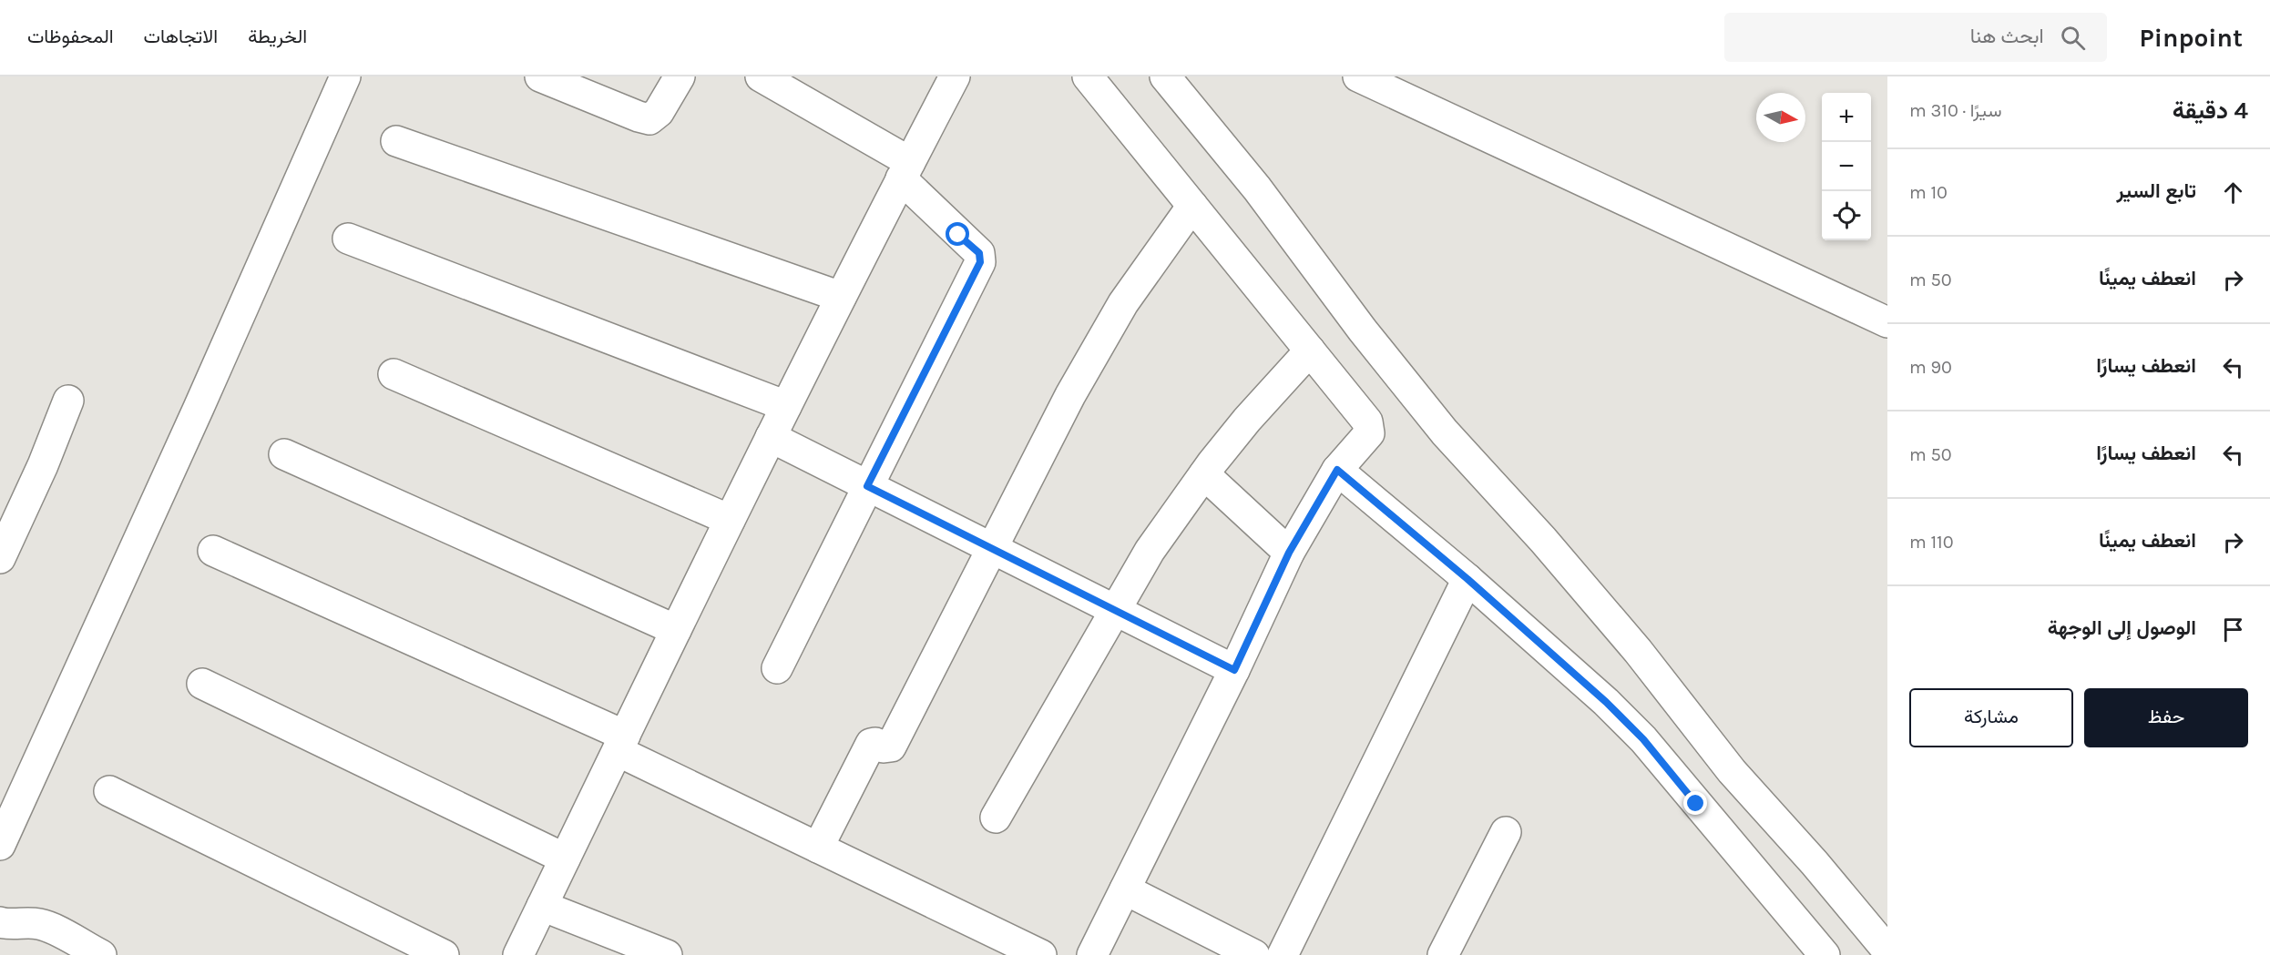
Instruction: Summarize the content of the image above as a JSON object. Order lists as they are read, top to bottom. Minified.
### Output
{"north":"right","page":{"header":"Pinpoint","search":"ابحث هنا","nav":["الخريطة","الاتجاهات","المحفوظات"],"heading":["4 دقيقة","سيرًا · 310 m"],"map_buttons":["+","−"],"list":[["تابع السير","10 m"],["انعطف يمينًا","50 m"],["انعطف يسارًا","90 m"],["انعطف يسارًا","50 m"],["انعطف يمينًا","110 m"],"الوصول إلى الوجهة"],"buttons":["حفظ","مشاركة"]}}
